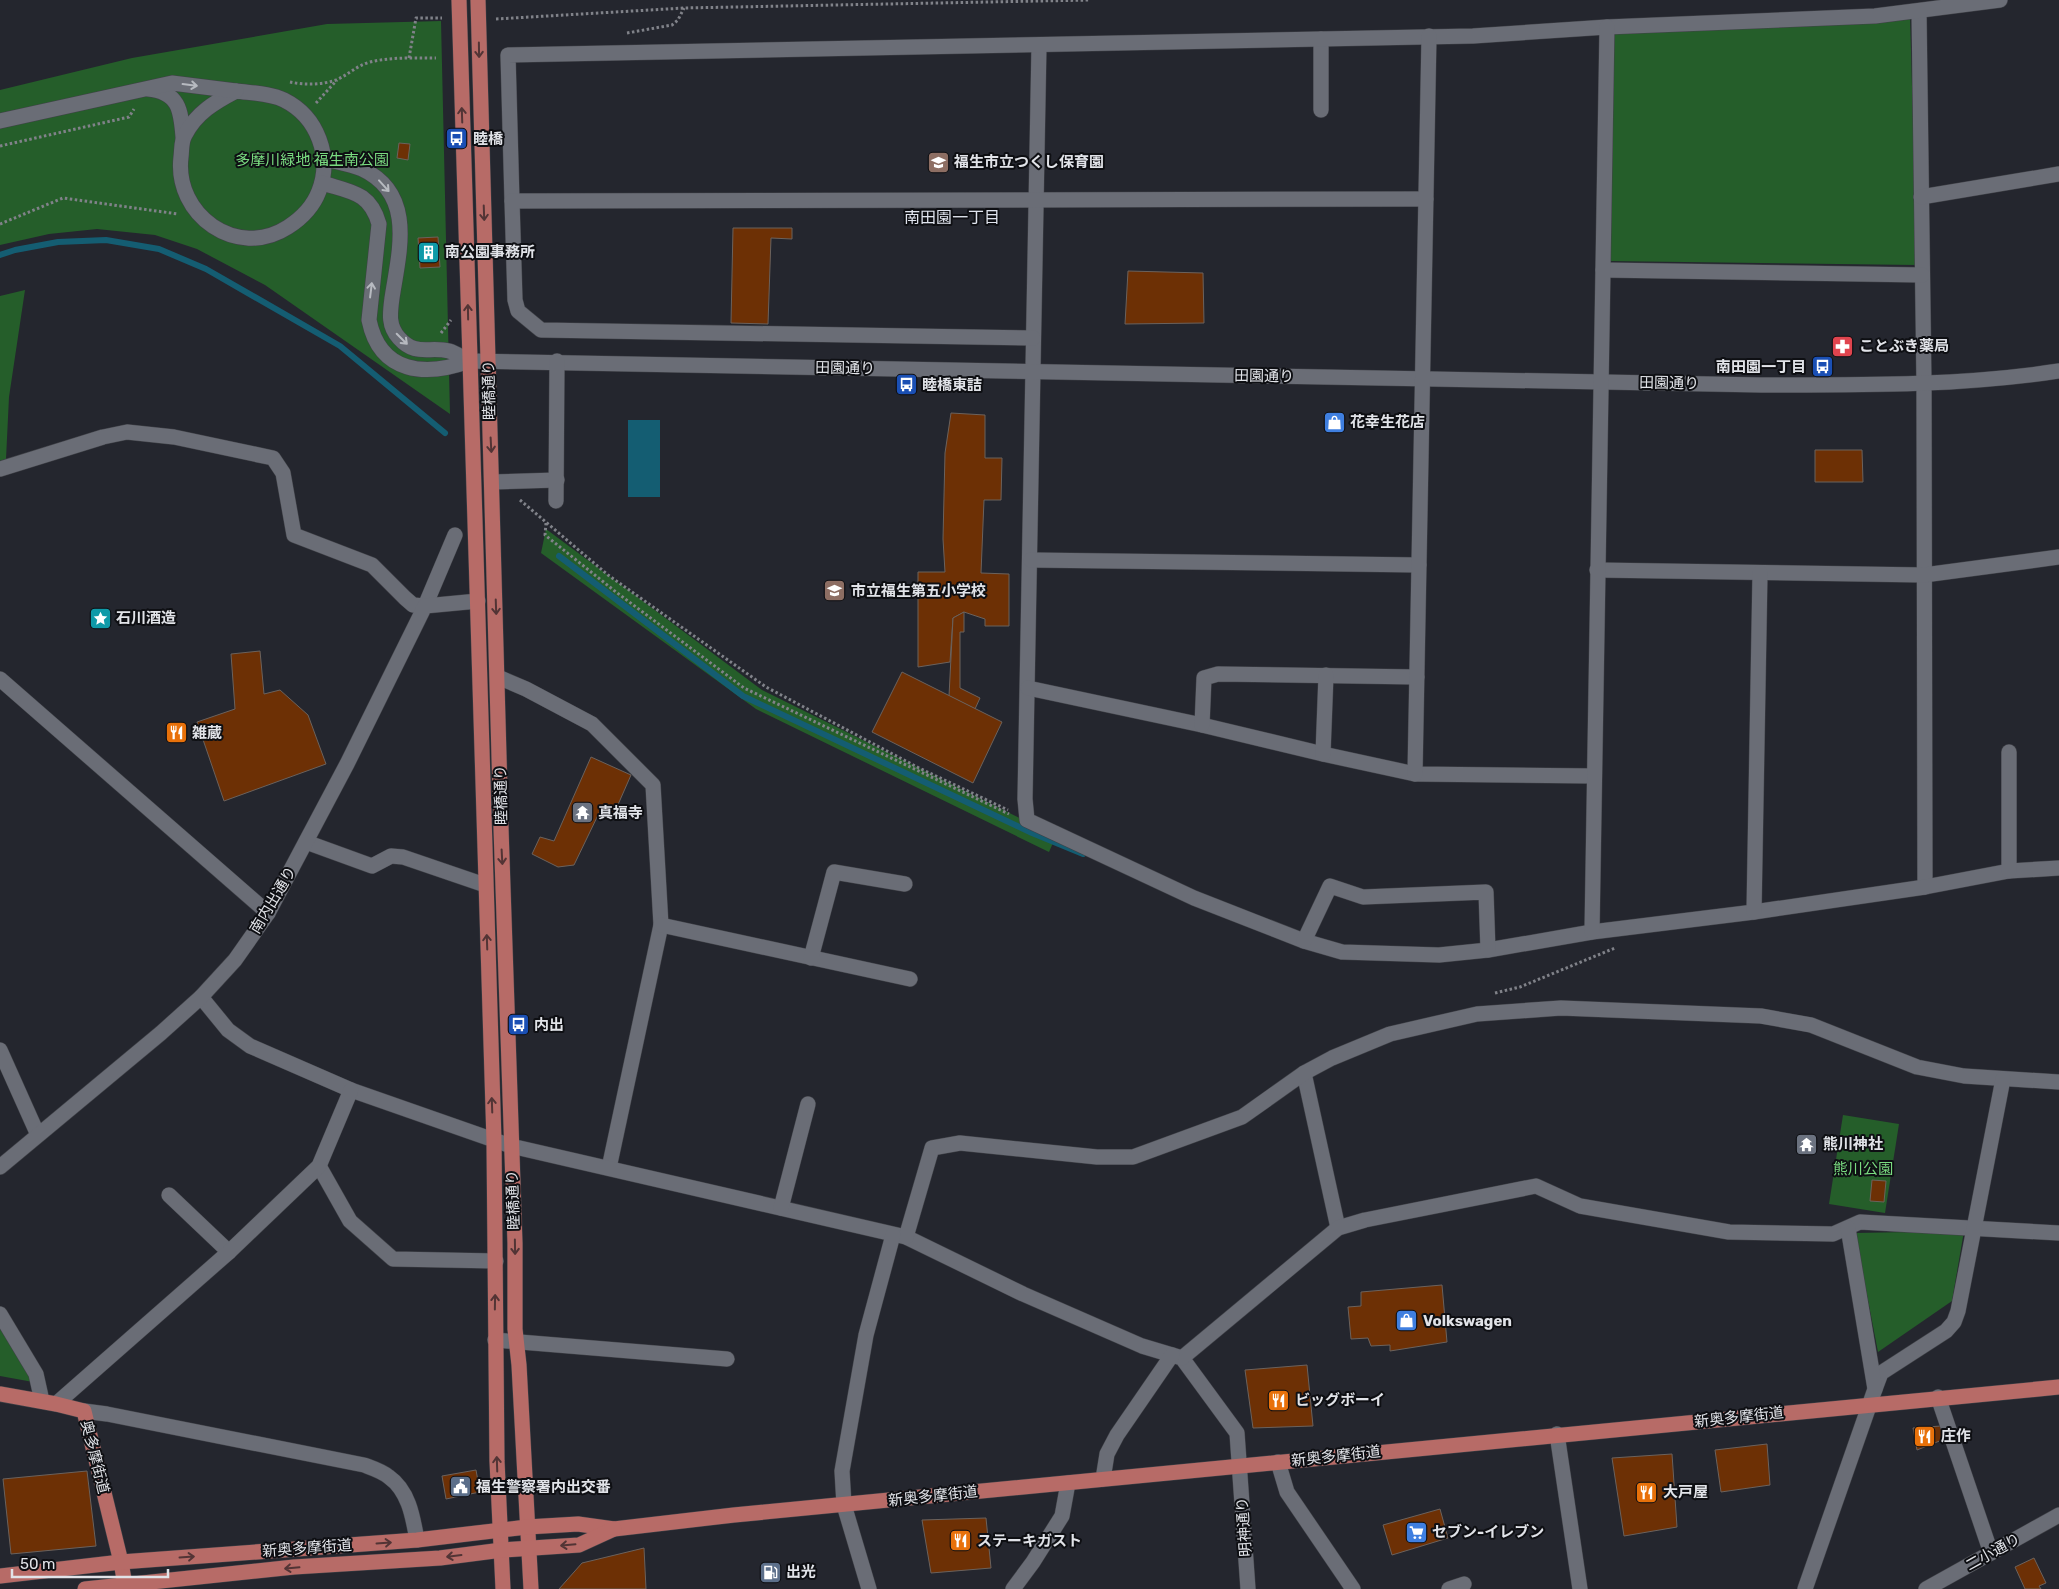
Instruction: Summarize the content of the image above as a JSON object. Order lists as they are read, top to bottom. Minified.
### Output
{"streets":{"main road":["睦橋通り","新奥多摩街道","奥多摩街道"],"street":["田園通り","南内出通り","明神通り","二小通り"]},"crossings":[["田園通り","睦橋通り"],["睦橋通り","新奥多摩街道"],["新奥多摩街道","奥多摩街道"],["新奥多摩街道","明神通り"]],"districts":["南田園一丁目"],"parks":["多摩川緑地 福生南公園","熊川公園"],"places":{"bus stop":["睦橋","南田園一丁目","睦橋東詰","内出"],"school or university":["福生市立つくし保育園","市立福生第五小学校"],"building":["南公園事務所"],"pharmacy":["ことぶき薬局"],"shop":["花幸生花店","Volkswagen"],"place":["石川酒造"],"restaurant":["雑蔵","ビッグボーイ","庄作","大戸屋","ステーキガスト"],"temple":["真福寺","熊川神社"],"public building":["福生警察署内出交番"],"supermarket":["セブン-イレブン"],"fuel station":["出光"]},"scale_bar":"50 m"}
